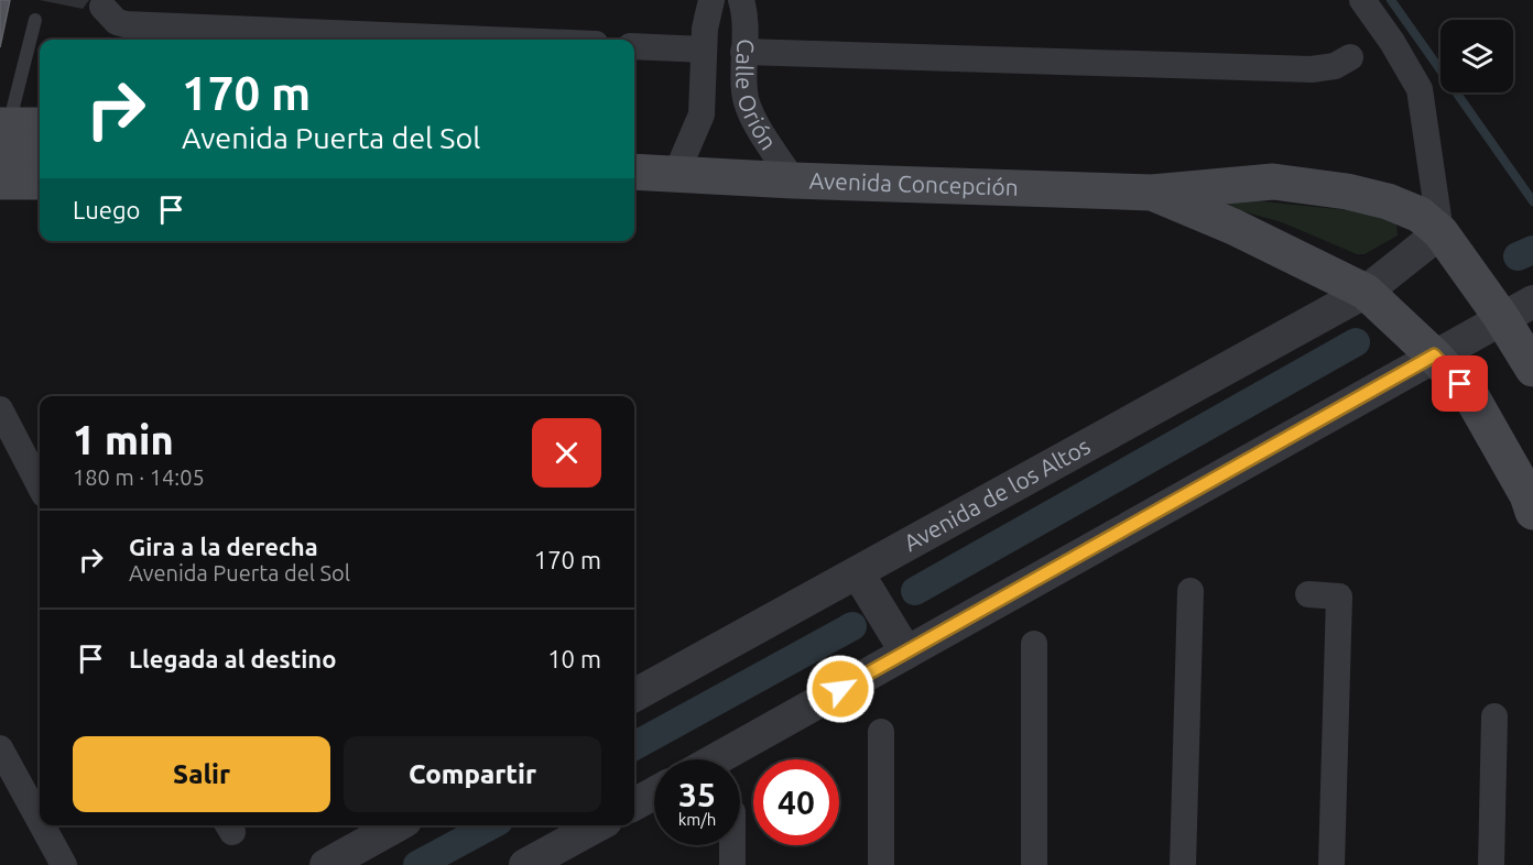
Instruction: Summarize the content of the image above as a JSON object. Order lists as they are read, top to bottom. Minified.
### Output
{"streets":{"main road":["Avenida Concepción"],"street":["Calle Orión","Avenida de los Altos"]},"crossings":[["Calle Orión","Avenida Concepción"],["Avenida Concepción","Avenida de los Altos"]],"page":{"turn":["170 m","Avenida Puerta del Sol"],"then":"Luego","heading":["1 min","180 m · 14:05"],"list":[{"name":"Gira a la derecha","note":"Avenida Puerta del Sol","value":"170 m"},{"name":"Llegada al destino","value":"10 m"}],"buttons":["Salir","Compartir"],"speed":"35 km/h","limit":"40"}}
